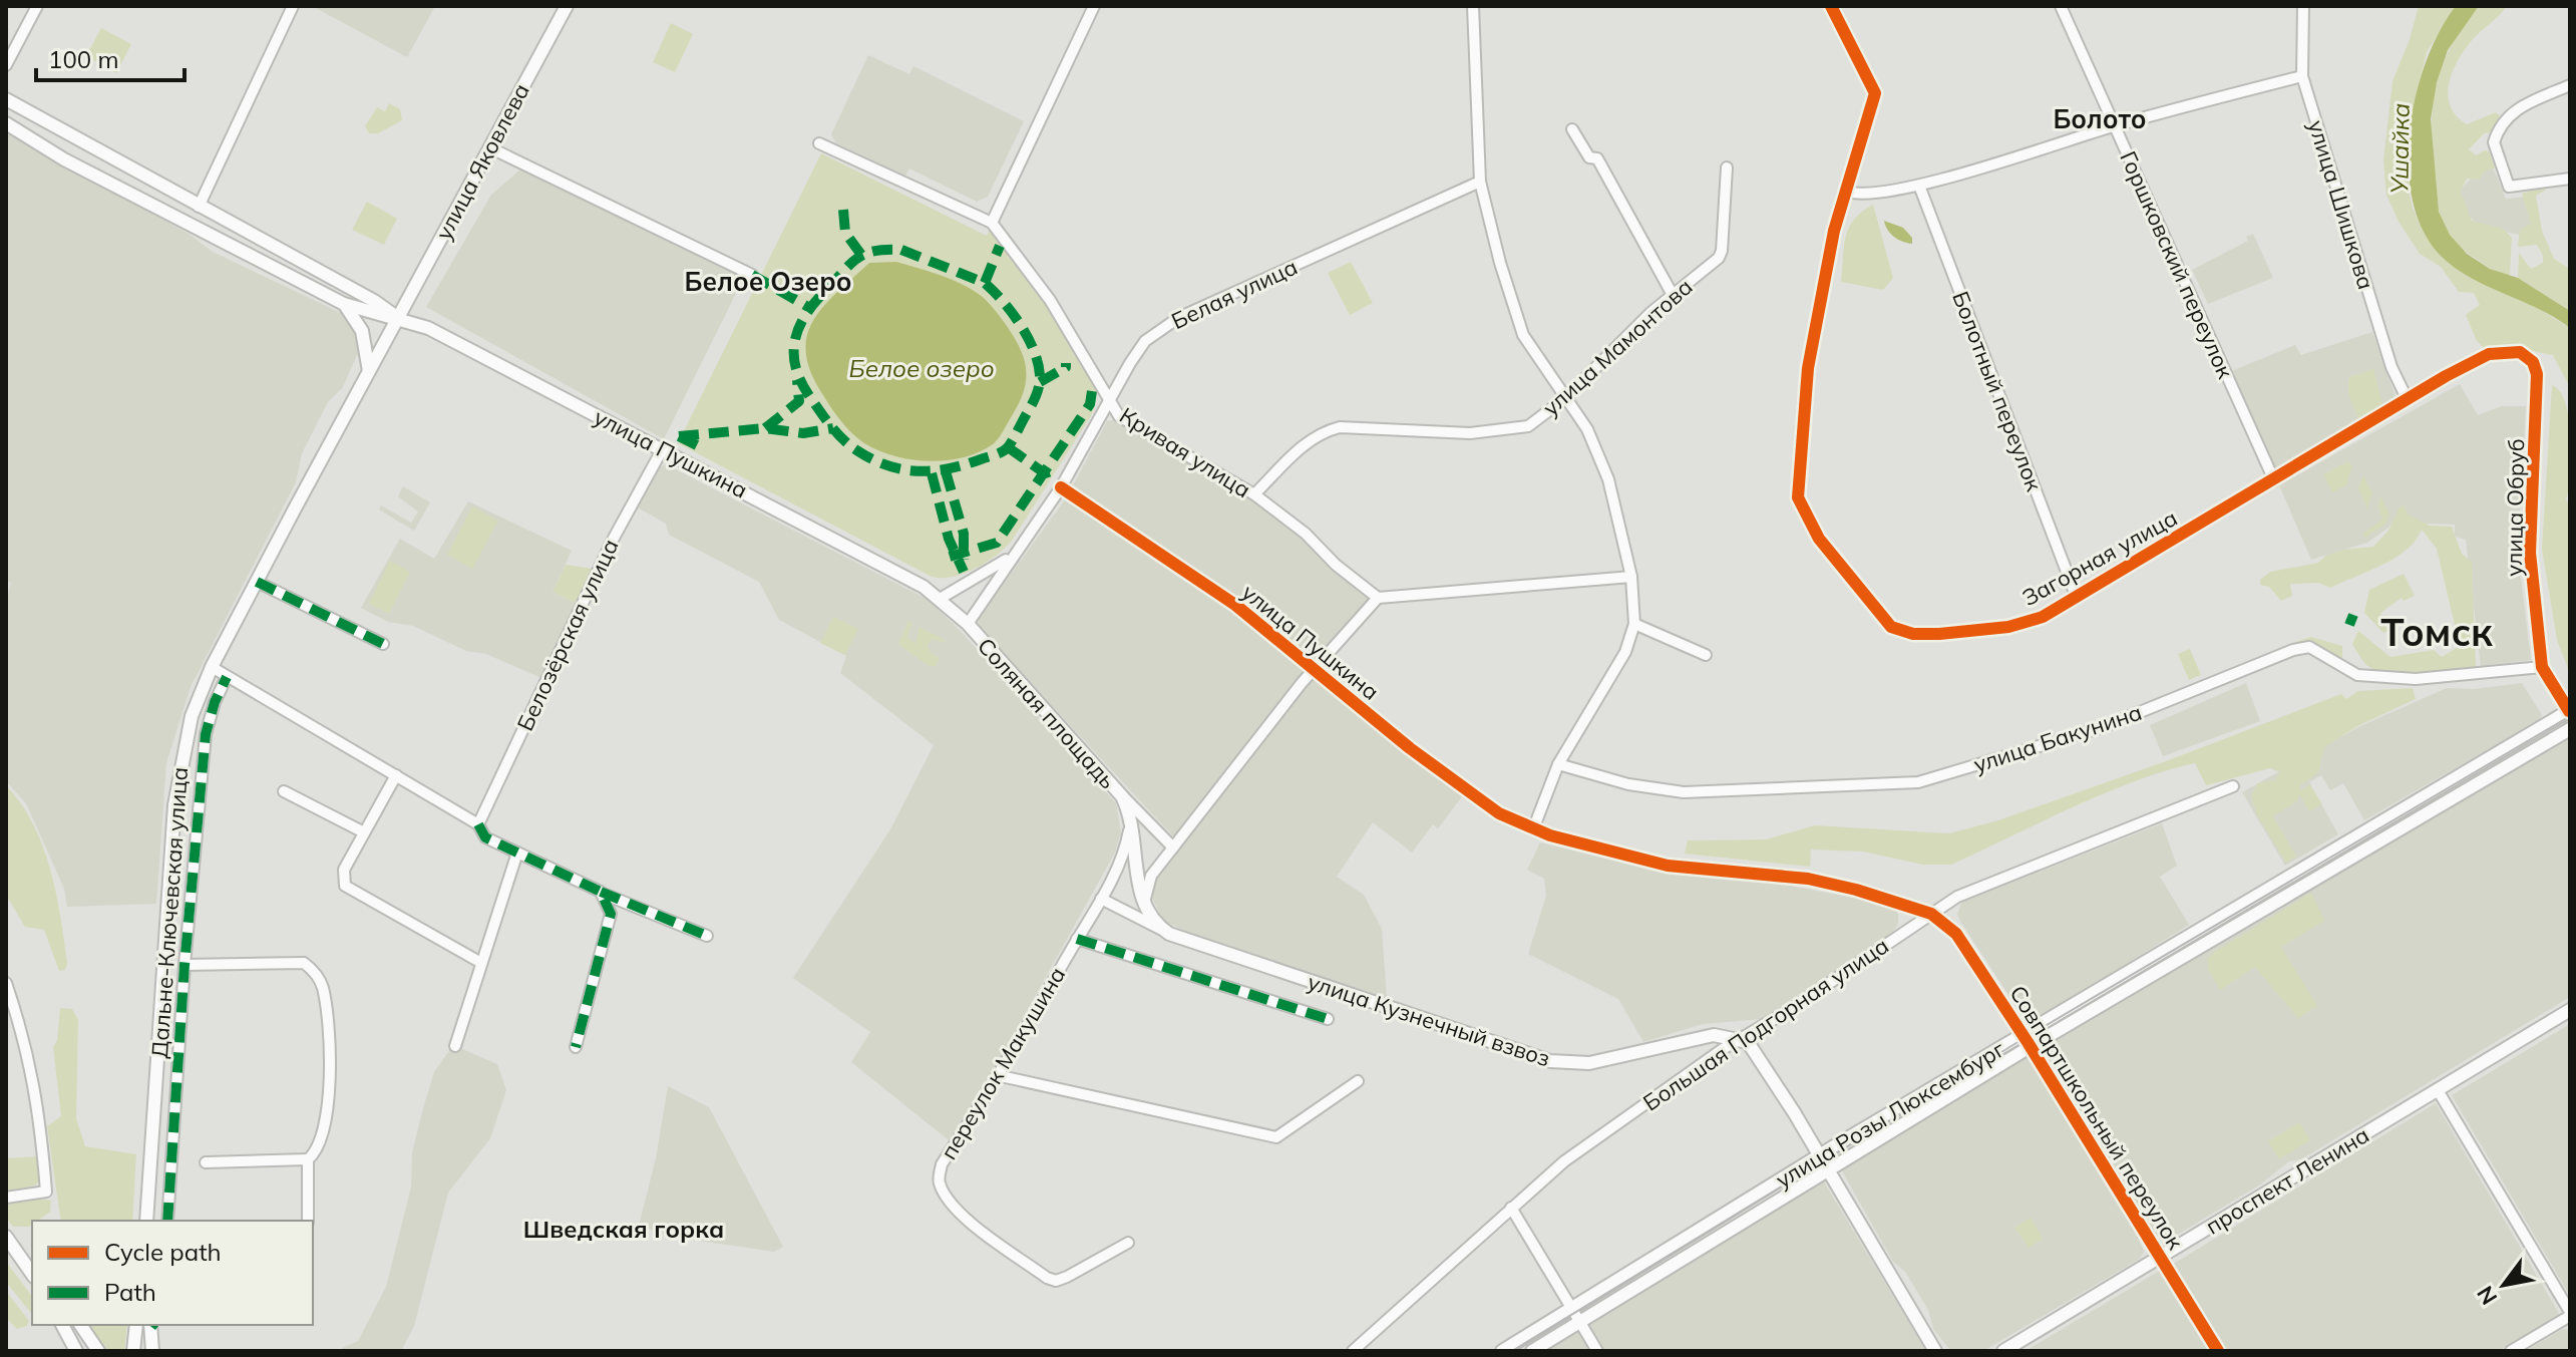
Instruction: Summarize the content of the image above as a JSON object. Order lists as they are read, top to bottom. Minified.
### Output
{"streets":{"main road":["улица Яковлева","улица Пушкина","Соляная площадь","Дальне-Ключевская улица","улица Кузнечный взвоз","улица Розы Люксембург","проспект Ленина"],"street":["улица Шишкова","Горшковский переулок","Белая улица","улица Мамонтова","Болотный переулок","Кривая улица","улица Обруб","Загорная улица","Белозёрская улица","улица Бакунина","Большая Подгорная улица","переулок Макушина","Совпартшкольный переулок"]},"crossings":[["улица Яковлева","улица Пушкина"],["улица Яковлева","Дальне-Ключевская улица"],["улица Шишкова","Загорная улица"],["Горшковский переулок","Загорная улица"],["Белая улица","Кривая улица"],["Белая улица","улица Пушкина"],["улица Мамонтова","Кривая улица"],["Болотный переулок","Загорная улица"],["улица Пушкина","Белозёрская улица"],["улица Пушкина","Соляная площадь"],["улица Пушкина","Дальне-Ключевская улица"],["улица Пушкина","Большая Подгорная улица"],["улица Пушкина","Совпартшкольный переулок"],["улица Обруб","Загорная улица"],["улица Обруб","улица Бакунина"],["улица Обруб","улица Розы Люксембург"],["Соляная площадь","переулок Макушина"],["улица Кузнечный взвоз","Большая Подгорная улица"],["Большая Подгорная улица","Совпартшкольный переулок"],["улица Розы Люксембург","Совпартшкольный переулок"],["Совпартшкольный переулок","проспект Ленина"]],"districts":["Болото","Белое Озеро","Томск","Шведская горка"],"water":["Ушайка","Белое озеро"],"legend":["Cycle path","Path"],"scale_bar":"100 m","north":"bottom left"}
